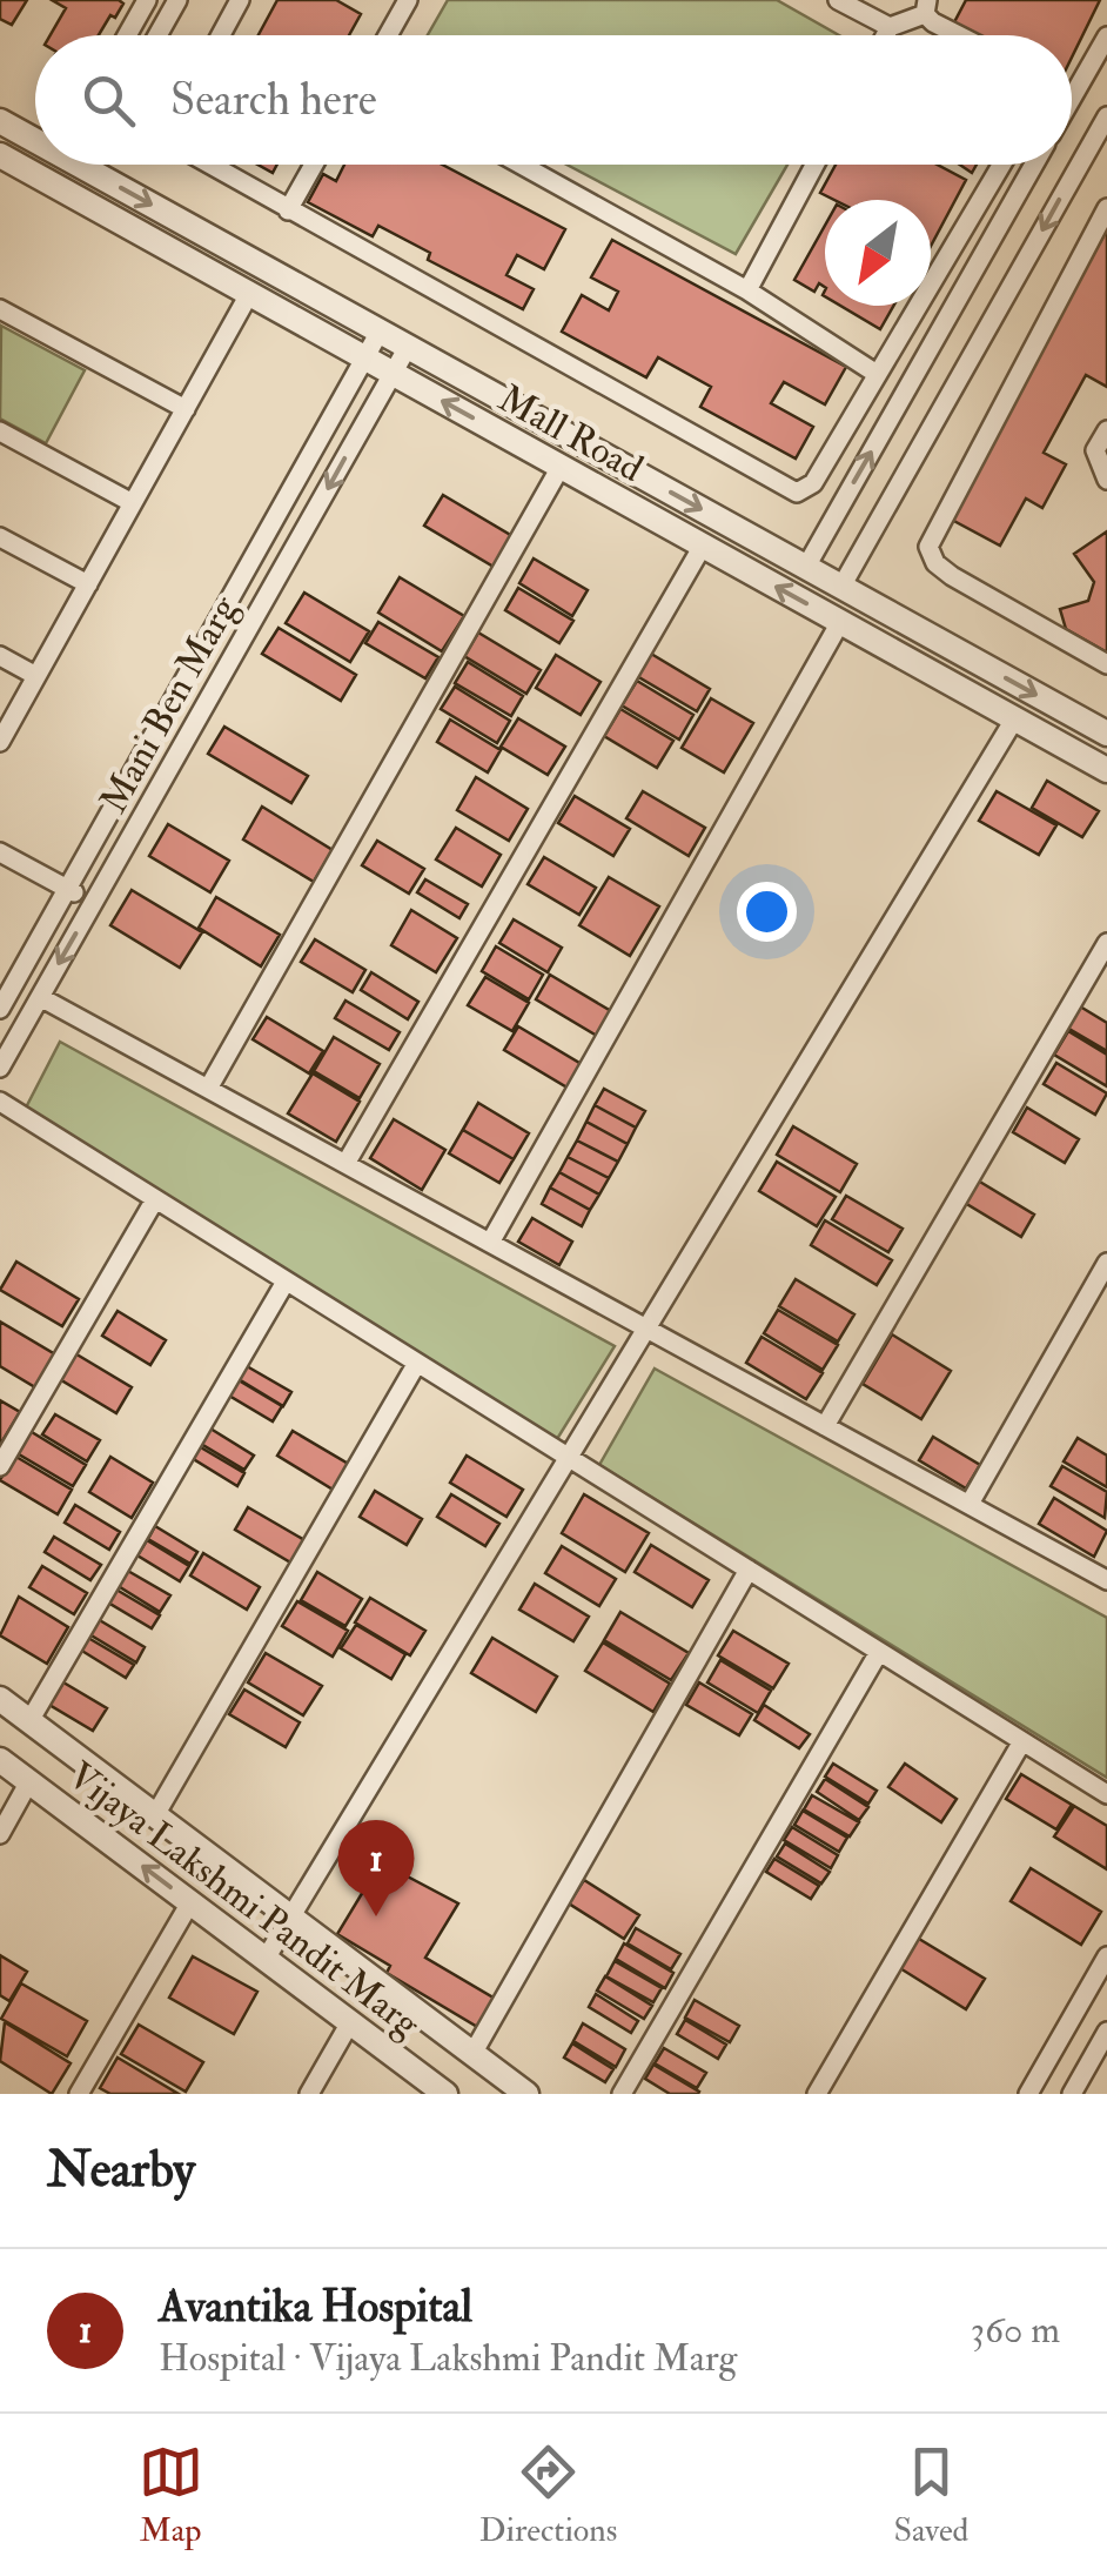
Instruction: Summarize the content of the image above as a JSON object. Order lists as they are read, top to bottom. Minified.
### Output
{"streets":{"street":["Mall Road","Mani Ben Marg","Vijaya Lakshmi Pandit Marg"]},"crossings":[["Mall Road","Mani Ben Marg"]],"north":"bottom left","page":{"search":"Search here","pins":"1","heading":"Nearby","list":[{"mark":"1","name":"Avantika Hospital","note":"Hospital · Vijaya Lakshmi Pandit Marg","value":"360 m"}],"nav":["Map","Directions","Saved"]}}
